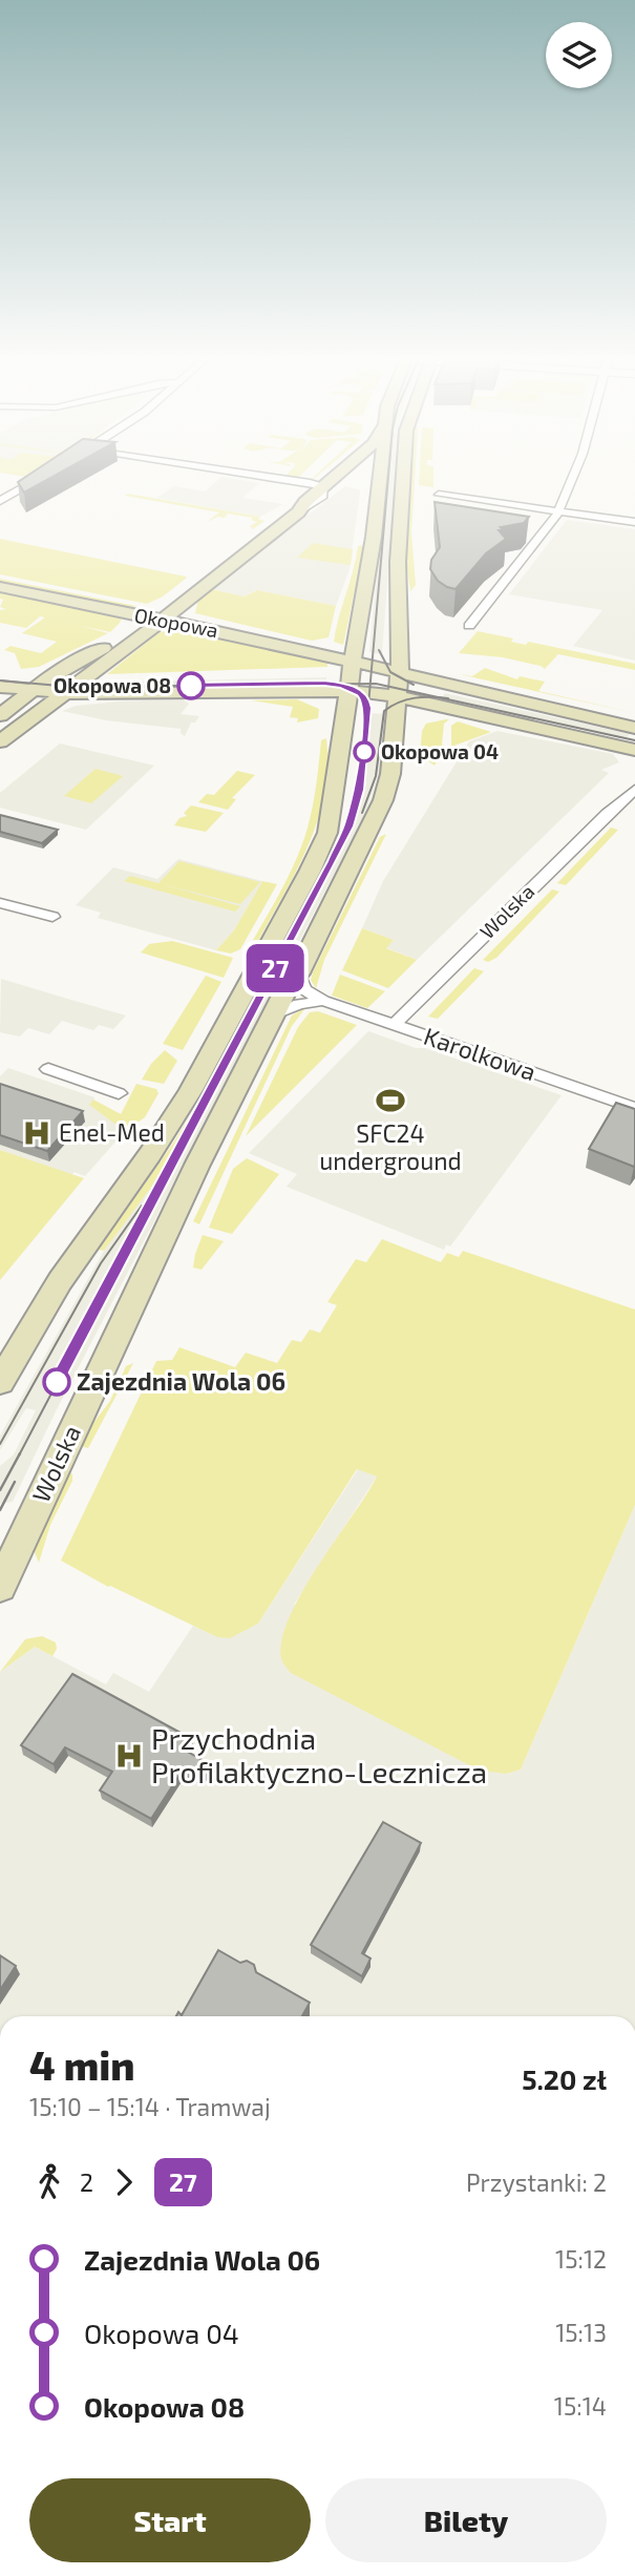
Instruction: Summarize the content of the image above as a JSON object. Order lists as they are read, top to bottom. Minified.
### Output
{"streets":{"main road":["Okopowa","Wolska"],"street":["Karolkowa"]},"crossings":[["Wolska","Karolkowa"]],"places":{"other":["Okopowa 08","Okopowa 04","Zajezdnia Wola 06"],"sports":["SFC24 underground"],"hospital":["Enel-Med","Przychodnia Profilaktyczno-Lecznicza"]},"lines":["tram line 27"],"page":{"on_map":"27","heading":["4 min","15:10 – 15:14 · Tramwaj","5.20 zł"],"legs":["2","27","Przystanki: 2"],"list":[{"name":"Zajezdnia Wola 06","value":"15:12"},{"name":"Okopowa 04","value":"15:13"},{"name":"Okopowa 08","value":"15:14"}],"buttons":["Start","Bilety"]}}
